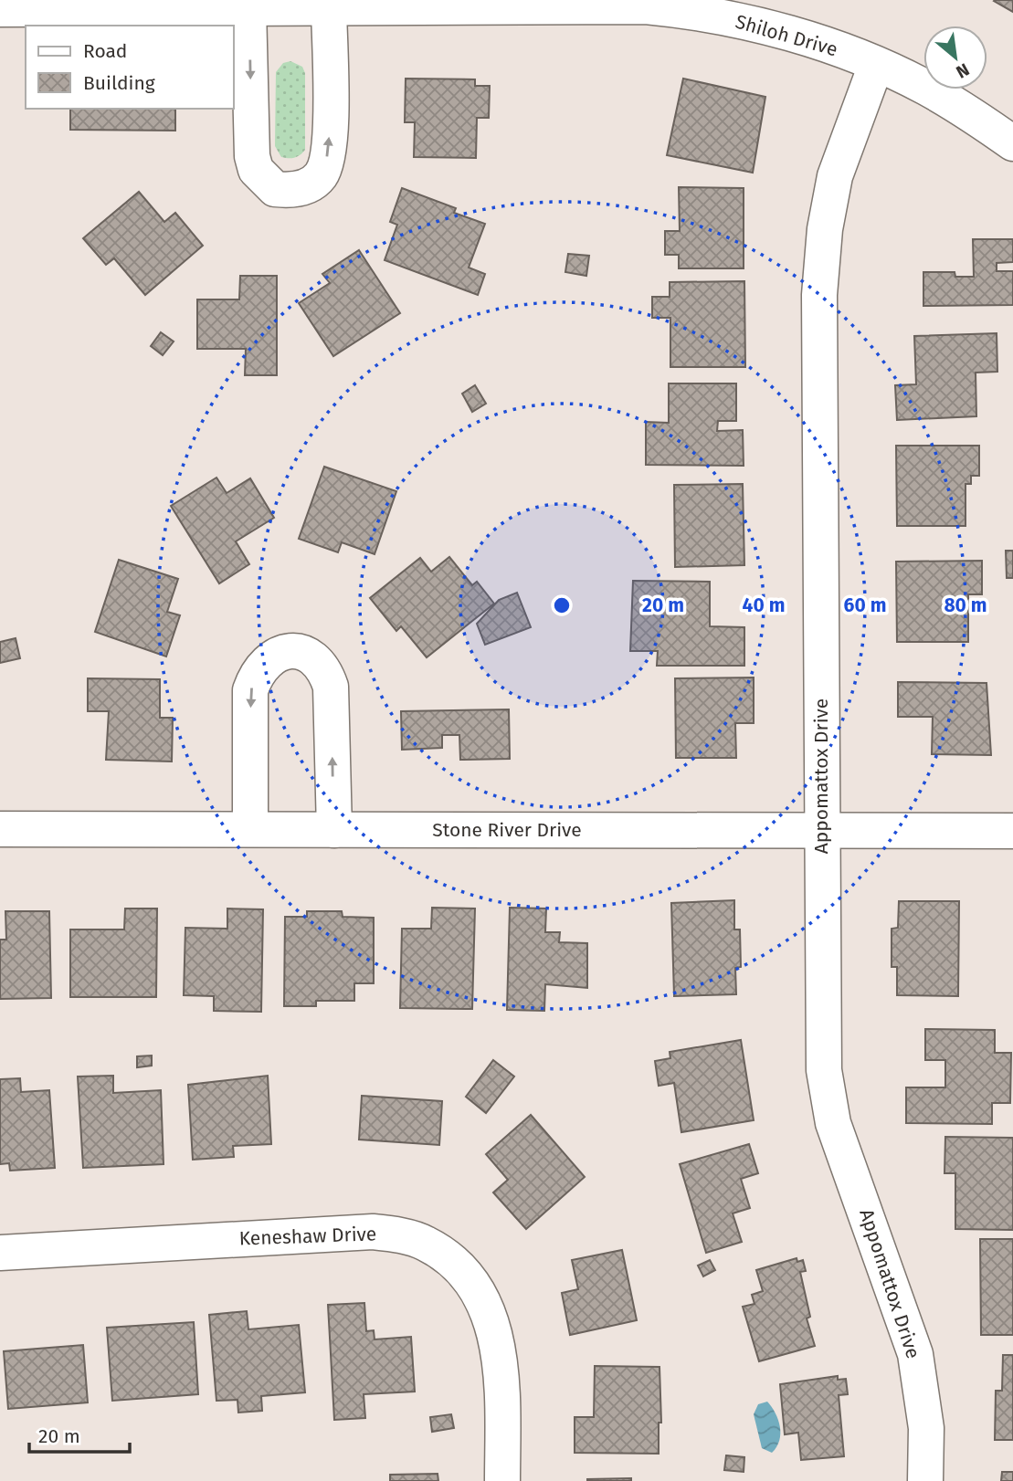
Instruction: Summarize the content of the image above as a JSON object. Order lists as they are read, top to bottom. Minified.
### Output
{"streets":{"street":["Shiloh Drive","Appomattox Drive","Stone River Drive","Keneshaw Drive"]},"crossings":[["Shiloh Drive","Appomattox Drive"],["Appomattox Drive","Stone River Drive"]],"legend":["Road","Building"],"scale_bar":"20 m","north":"bottom right","rings":["20 m","40 m","60 m","80 m"]}
